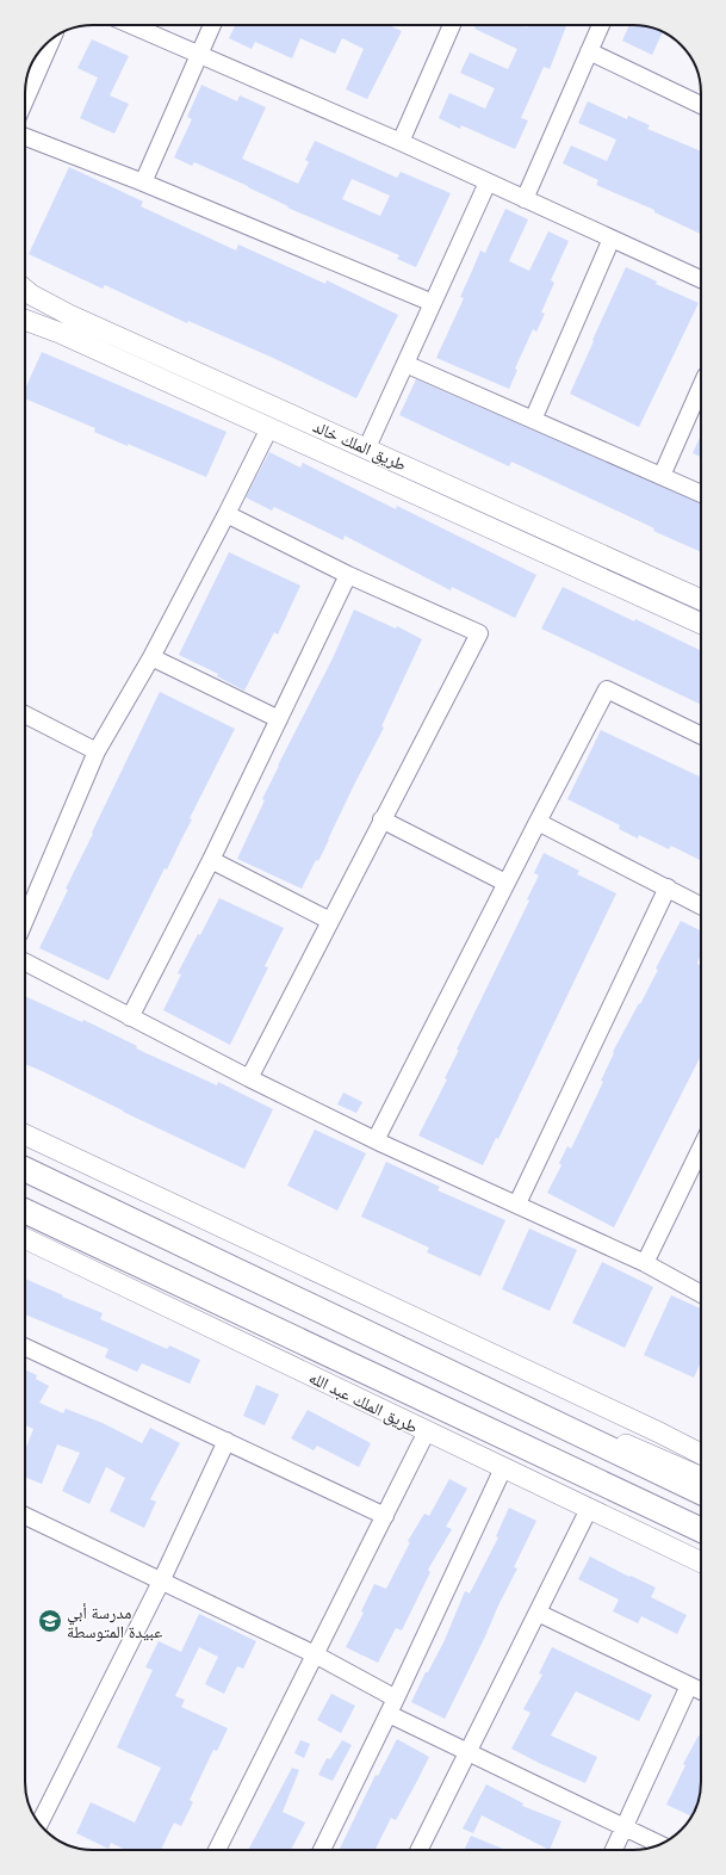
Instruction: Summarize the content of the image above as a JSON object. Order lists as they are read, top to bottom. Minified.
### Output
{"streets":{"highway":["طريق الملك عبد الله"],"main road":["طريق الملك خالد"]},"places":{"school or university":["مدرسة أبي عبيدة المتوسطة"]}}
